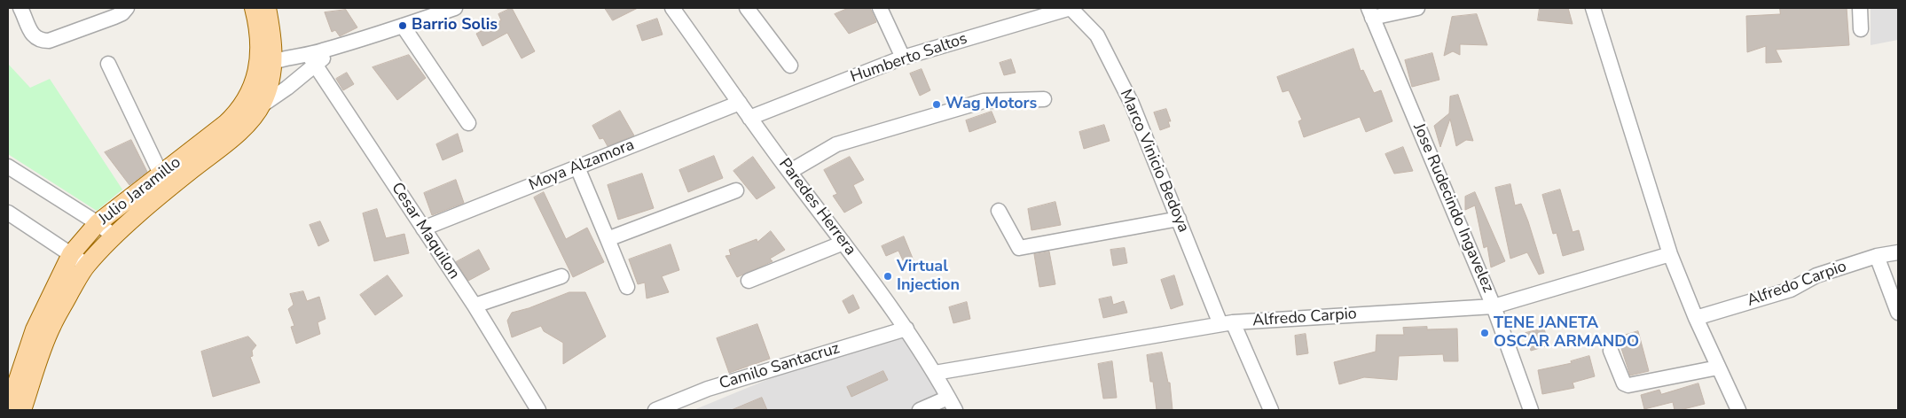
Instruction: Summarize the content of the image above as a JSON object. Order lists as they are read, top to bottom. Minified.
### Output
{"streets":{"main road":["Julio Jaramillo"],"street":["Humberto Saltos","Marco Vinicio Bedoya","Moya Alzamora","Paredes Herrera","Jose Rudecindo Ingavelez","Cesar Maquilon","Alfredo Carpio","Camilo Santacruz"]},"crossings":[["Humberto Saltos","Marco Vinicio Bedoya"],["Humberto Saltos","Paredes Herrera"],["Marco Vinicio Bedoya","Alfredo Carpio"],["Moya Alzamora","Paredes Herrera"],["Moya Alzamora","Cesar Maquilon"],["Paredes Herrera","Alfredo Carpio"],["Paredes Herrera","Camilo Santacruz"],["Jose Rudecindo Ingavelez","Alfredo Carpio"]],"places":["Barrio Solis","Wag Motors","Virtual Injection","TENE JANETA OSCAR ARMANDO"]}
